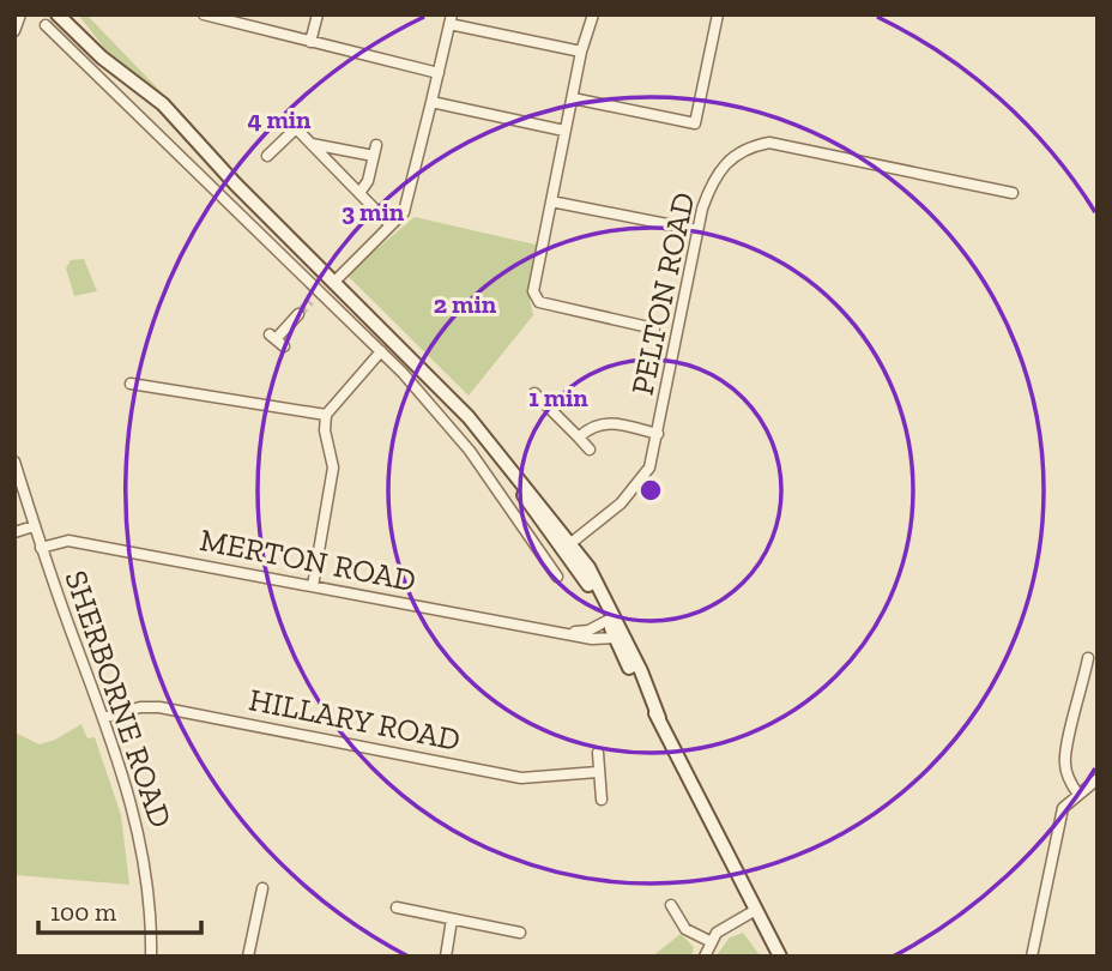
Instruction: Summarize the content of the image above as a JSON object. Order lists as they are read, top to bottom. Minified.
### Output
{"streets":{"street":["PELTON ROAD","MERTON ROAD","SHERBORNE ROAD","HILLARY ROAD"]},"crossings":[["MERTON ROAD","SHERBORNE ROAD"],["SHERBORNE ROAD","HILLARY ROAD"]],"scale_bar":"100 m","rings":["4 min","3 min","2 min","1 min"]}
